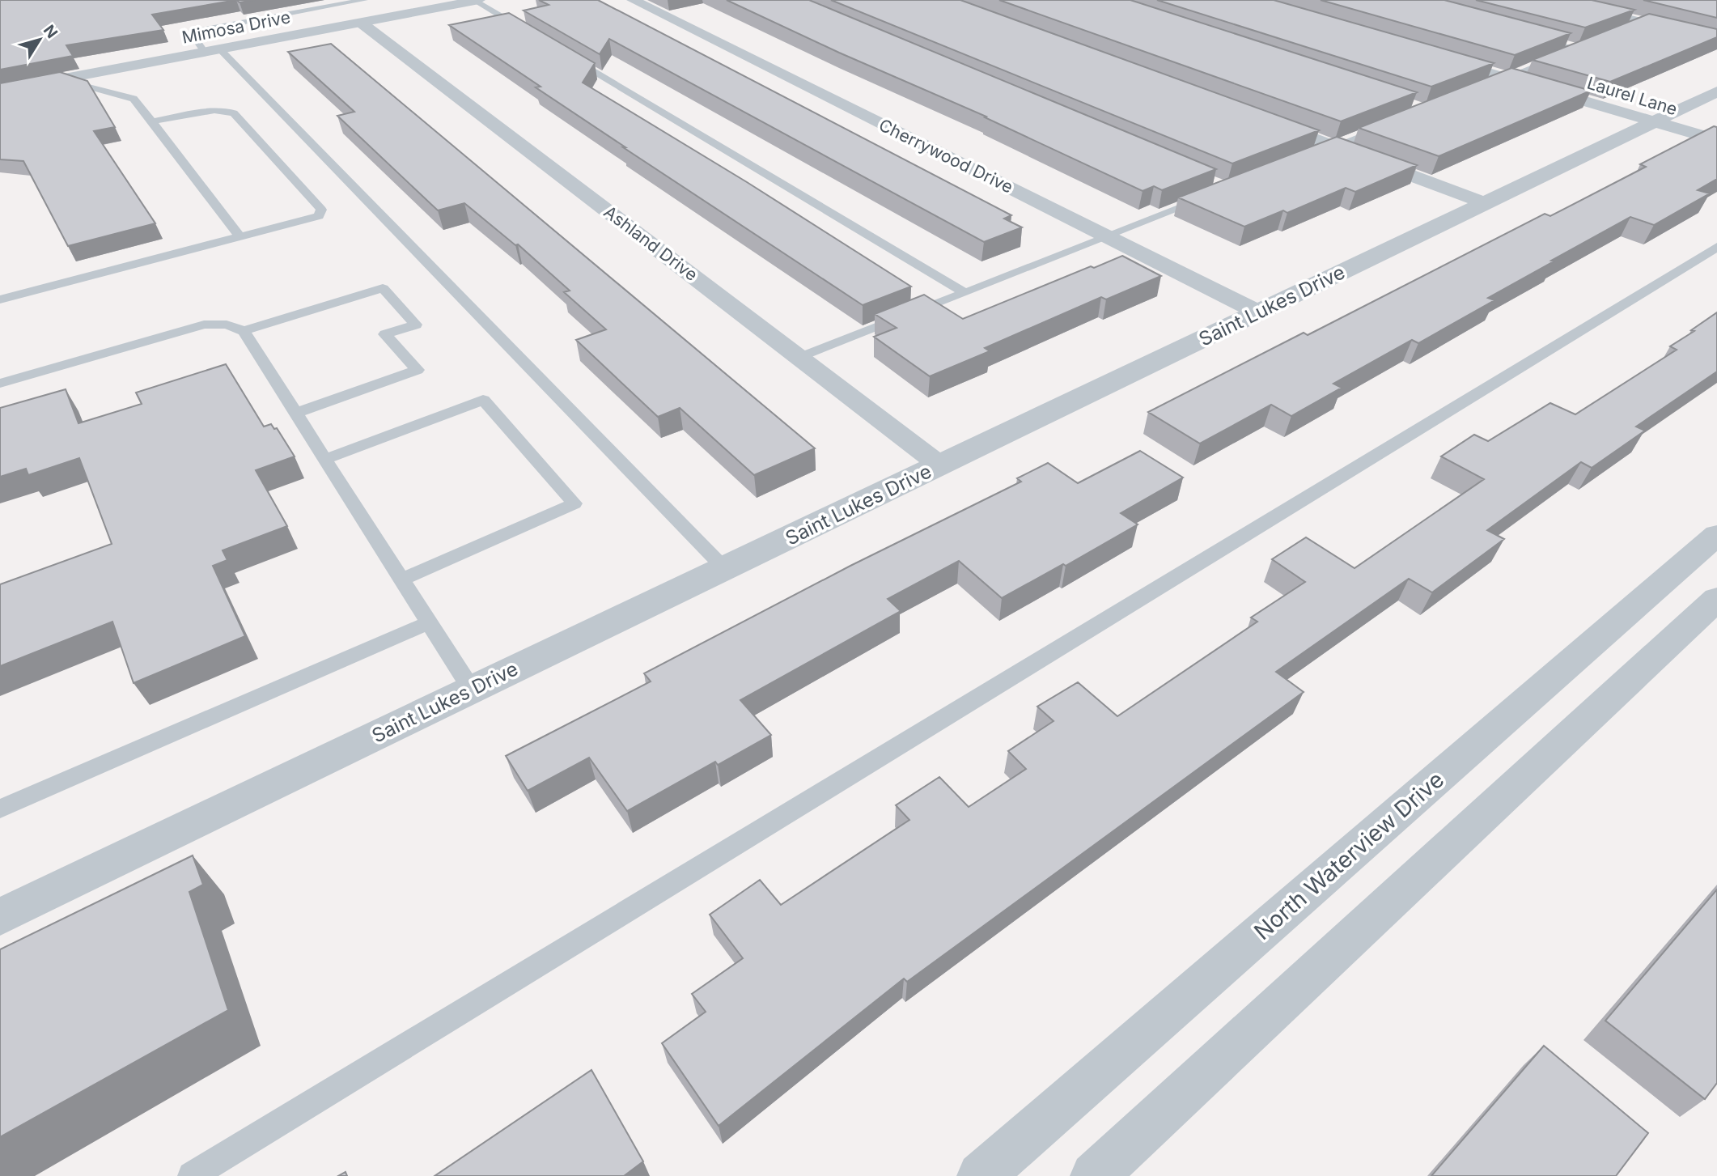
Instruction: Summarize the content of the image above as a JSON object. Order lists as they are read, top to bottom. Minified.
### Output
{"streets":{"street":["Mimosa Drive","Laurel Lane","Cherrywood Drive","Ashland Drive","Saint Lukes Drive","North Waterview Drive"]},"crossings":[["Mimosa Drive","Ashland Drive"],["Laurel Lane","Saint Lukes Drive"],["Cherrywood Drive","Saint Lukes Drive"],["Ashland Drive","Saint Lukes Drive"]],"north":"top right"}
